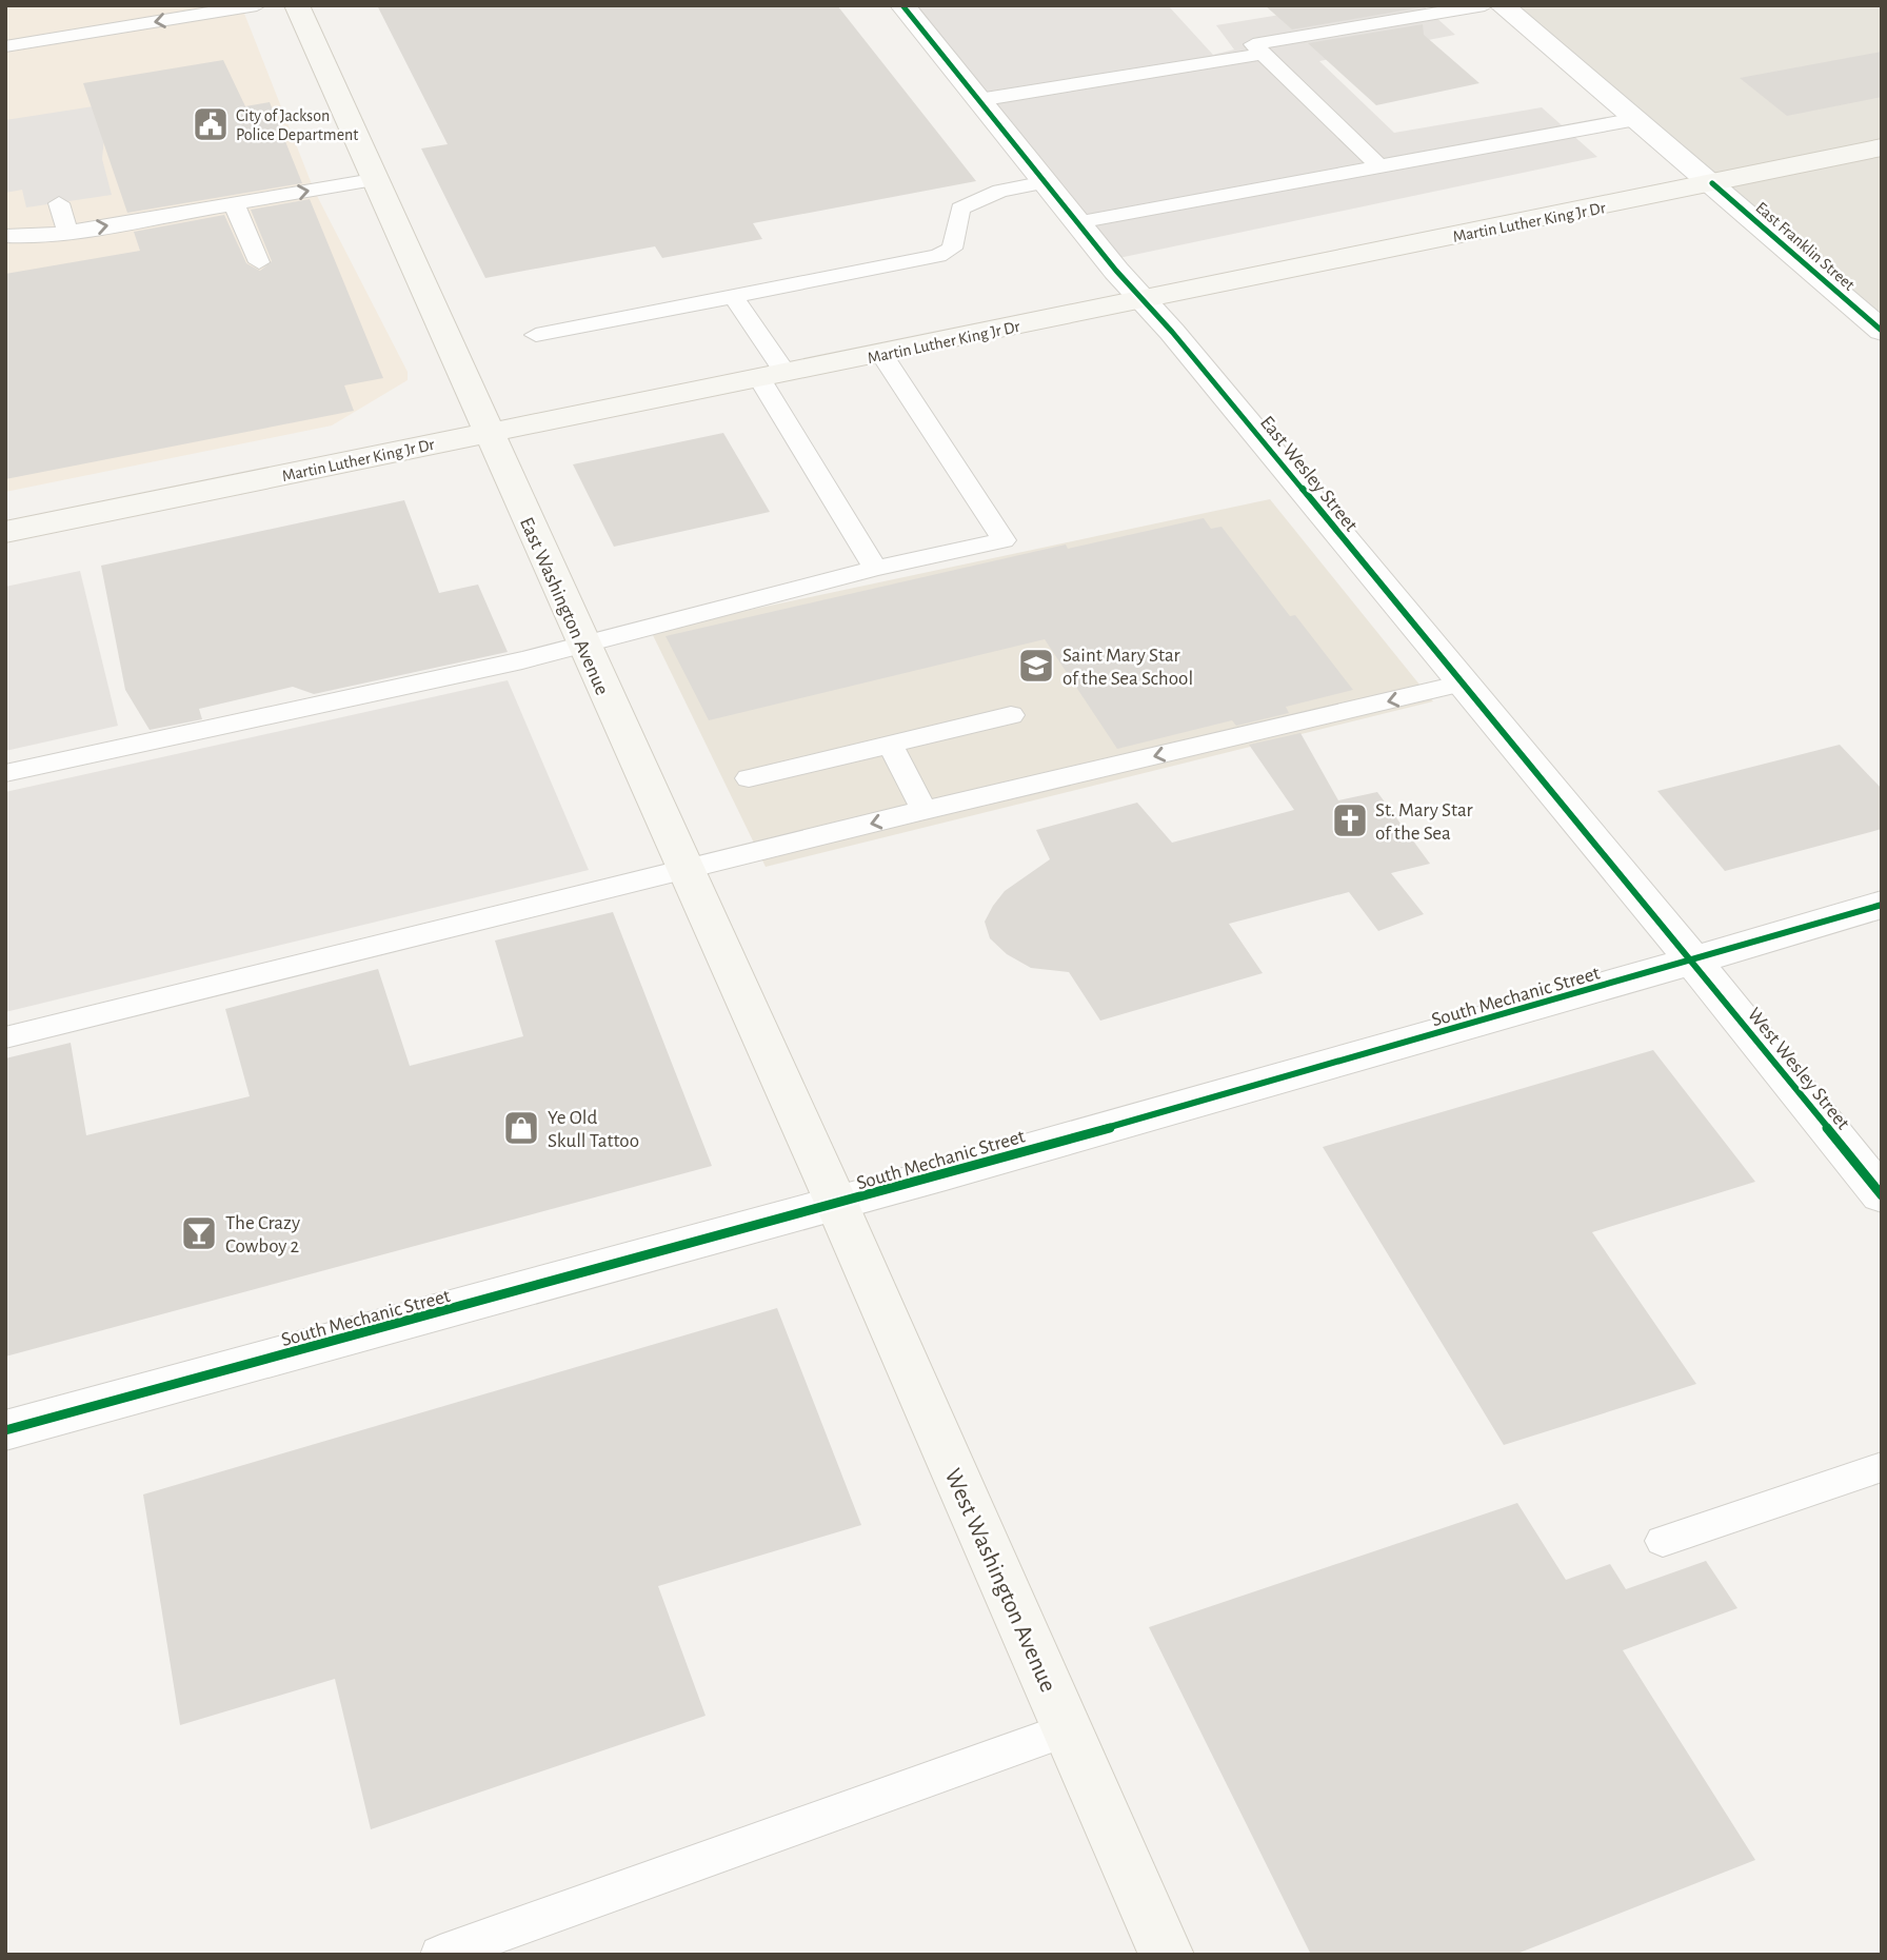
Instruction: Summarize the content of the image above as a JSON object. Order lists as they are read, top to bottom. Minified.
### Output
{"streets":{"main road":["Martin Luther King Jr Dr","East Washington Avenue","West Washington Avenue"],"street":["East Franklin Street","East Wesley Street","South Mechanic Street","West Wesley Street"]},"crossings":[["Martin Luther King Jr Dr","East Franklin Street"],["Martin Luther King Jr Dr","East Wesley Street"],["Martin Luther King Jr Dr","East Washington Avenue"],["East Wesley Street","South Mechanic Street"],["East Wesley Street","West Wesley Street"],["East Washington Avenue","South Mechanic Street"],["East Washington Avenue","West Washington Avenue"],["South Mechanic Street","West Wesley Street"],["South Mechanic Street","West Washington Avenue"]],"places":{"public building":["City of Jackson Police Department"],"school or university":["Saint Mary Star of the Sea School"],"church":["St. Mary Star of the Sea"],"shop":["Ye Old Skull Tattoo"],"bar":["The Crazy Cowboy 2"]}}
